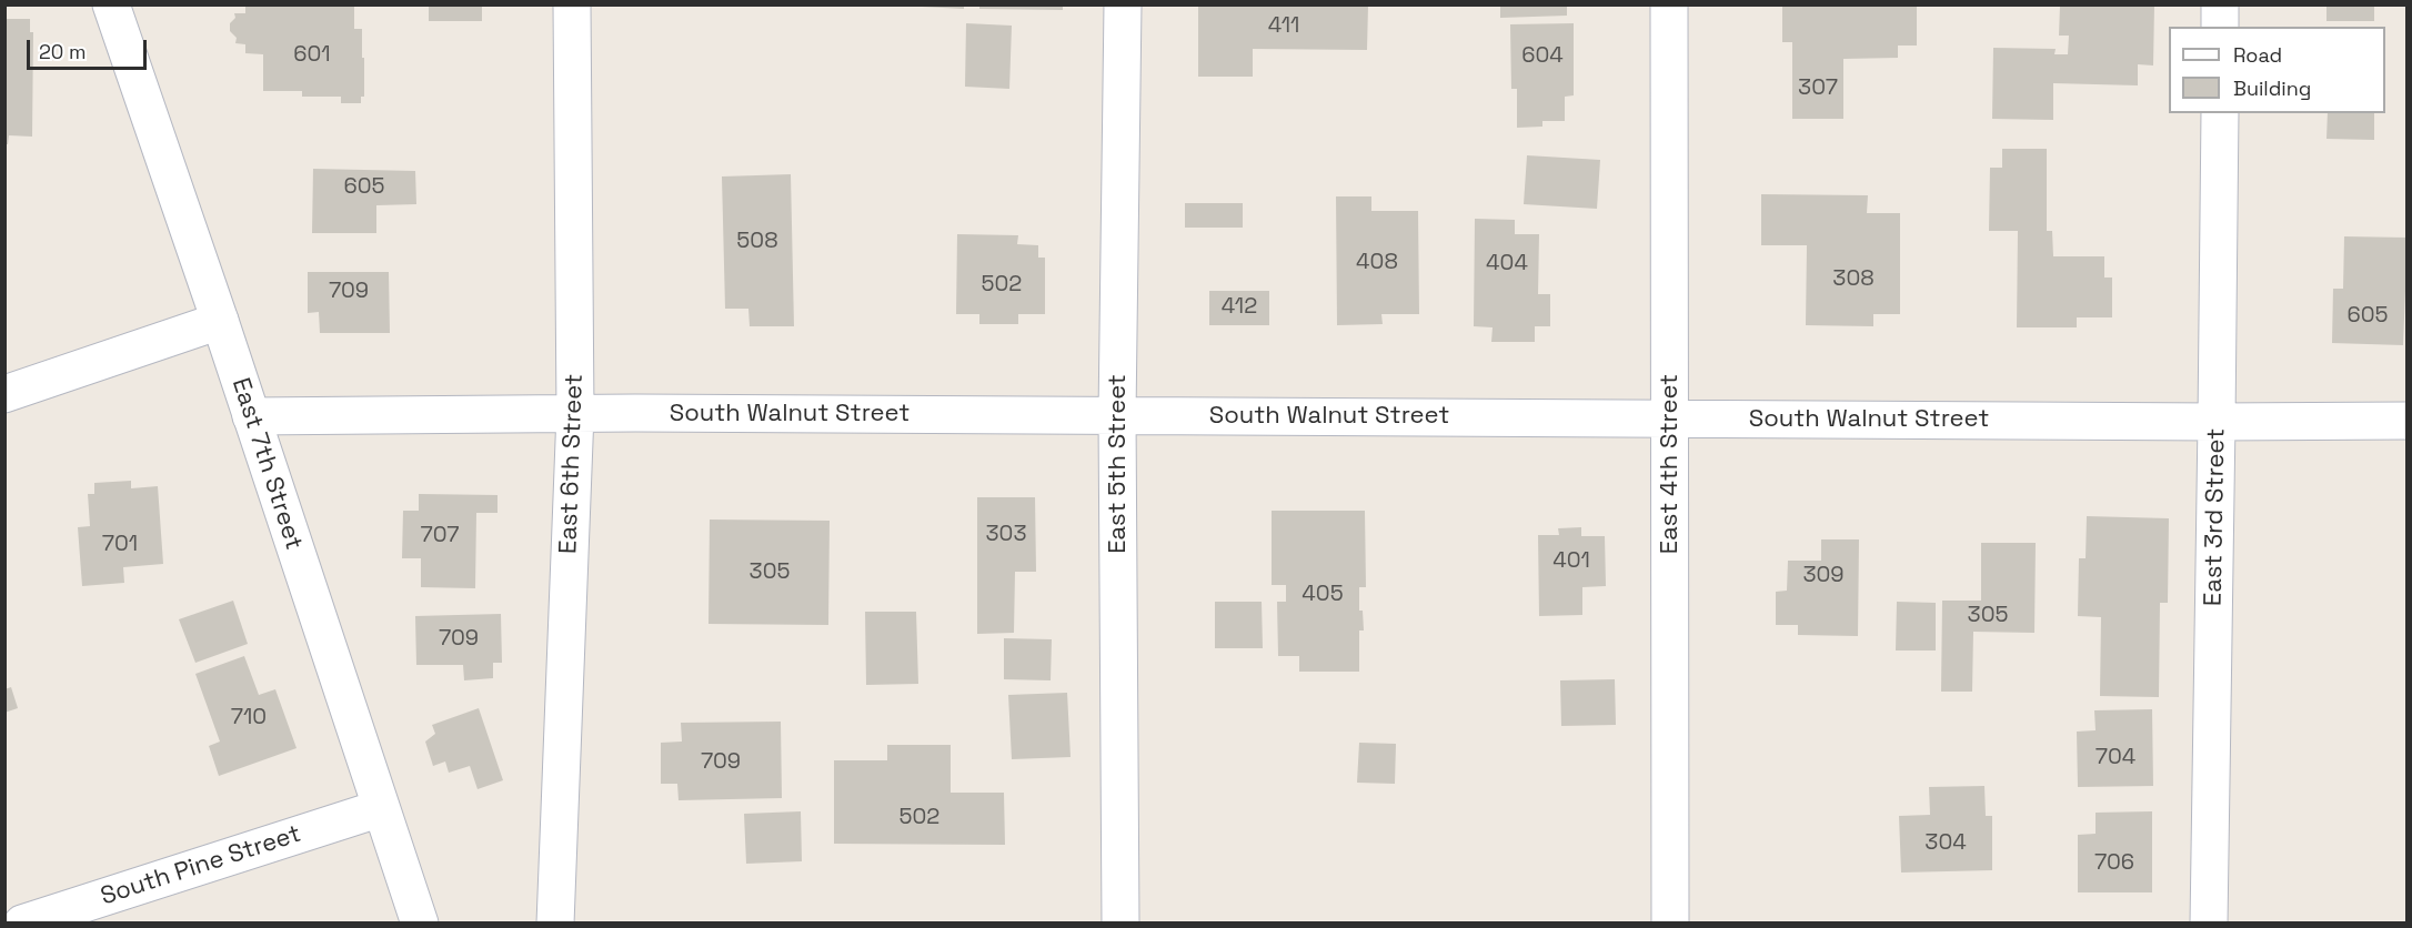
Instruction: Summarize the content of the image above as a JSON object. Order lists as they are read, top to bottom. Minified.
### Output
{"streets":{"street":["South Walnut Street","East 7th Street","East 6th Street","East 5th Street","East 4th Street","East 3rd Street","South Pine Street"]},"crossings":[["South Walnut Street","East 7th Street"],["South Walnut Street","East 6th Street"],["South Walnut Street","East 5th Street"],["South Walnut Street","East 4th Street"],["South Walnut Street","East 3rd Street"],["East 7th Street","South Pine Street"]],"house_numbers":["411","601","604","307","605","508","408","404","308","502","709","412","605","303","707","701","401","305","309","405","305","709","710","704","709","502","304","706"],"legend":["Road","Building"],"scale_bar":"20 m"}
